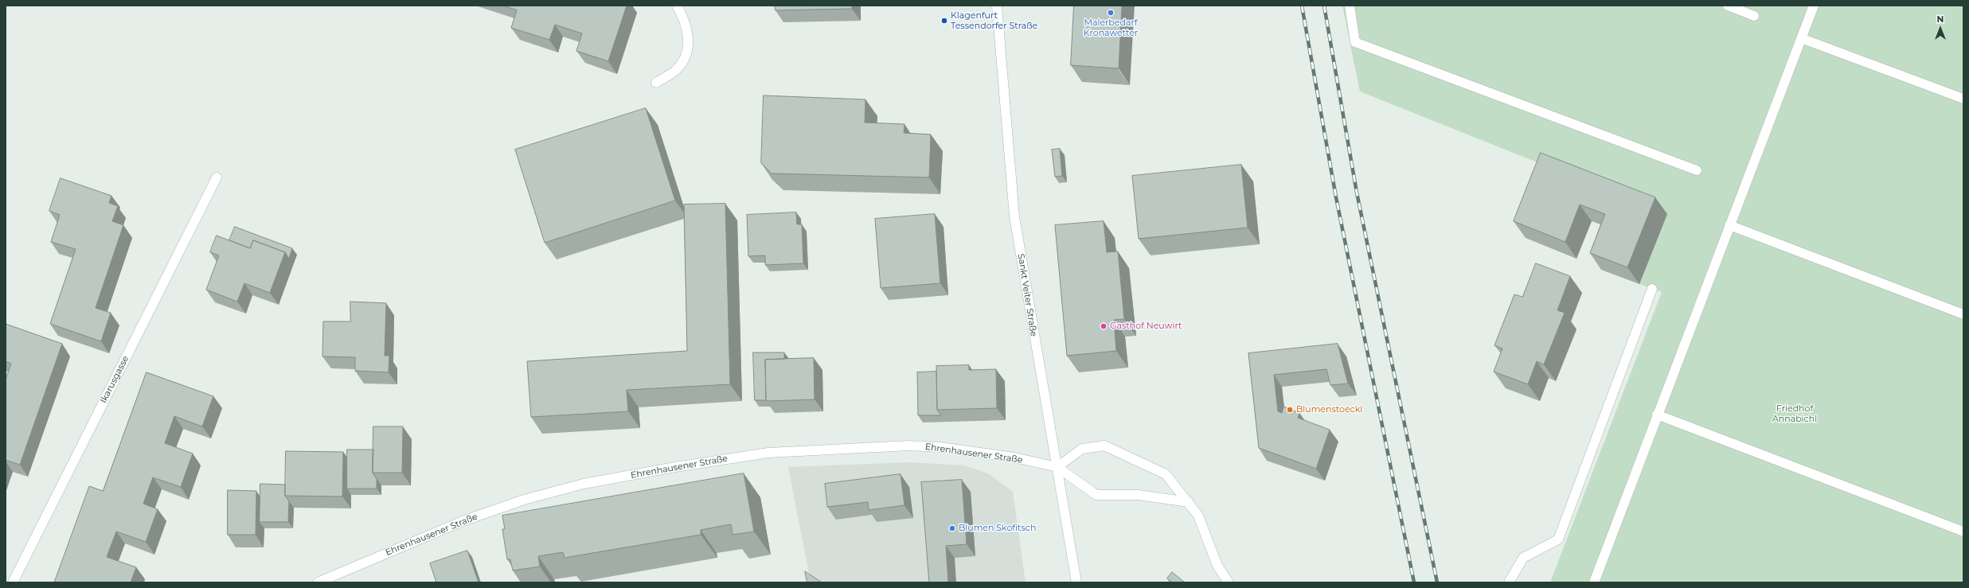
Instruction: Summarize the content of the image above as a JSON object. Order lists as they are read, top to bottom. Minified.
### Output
{"streets":{"street":["Sankt Veiter Straße","Ikarusgasse","Ehrenhausener Straße"]},"crossings":[["Sankt Veiter Straße","Ehrenhausener Straße"]],"parks":["Friedhof Annabichl"],"places":["Malerbedarf Kronawetter","Klagenfurt Tessendorfer Straße","Gasthof Neuwirt","Blumenstoeckl","Blumen Skofitsch"],"north":"top"}
